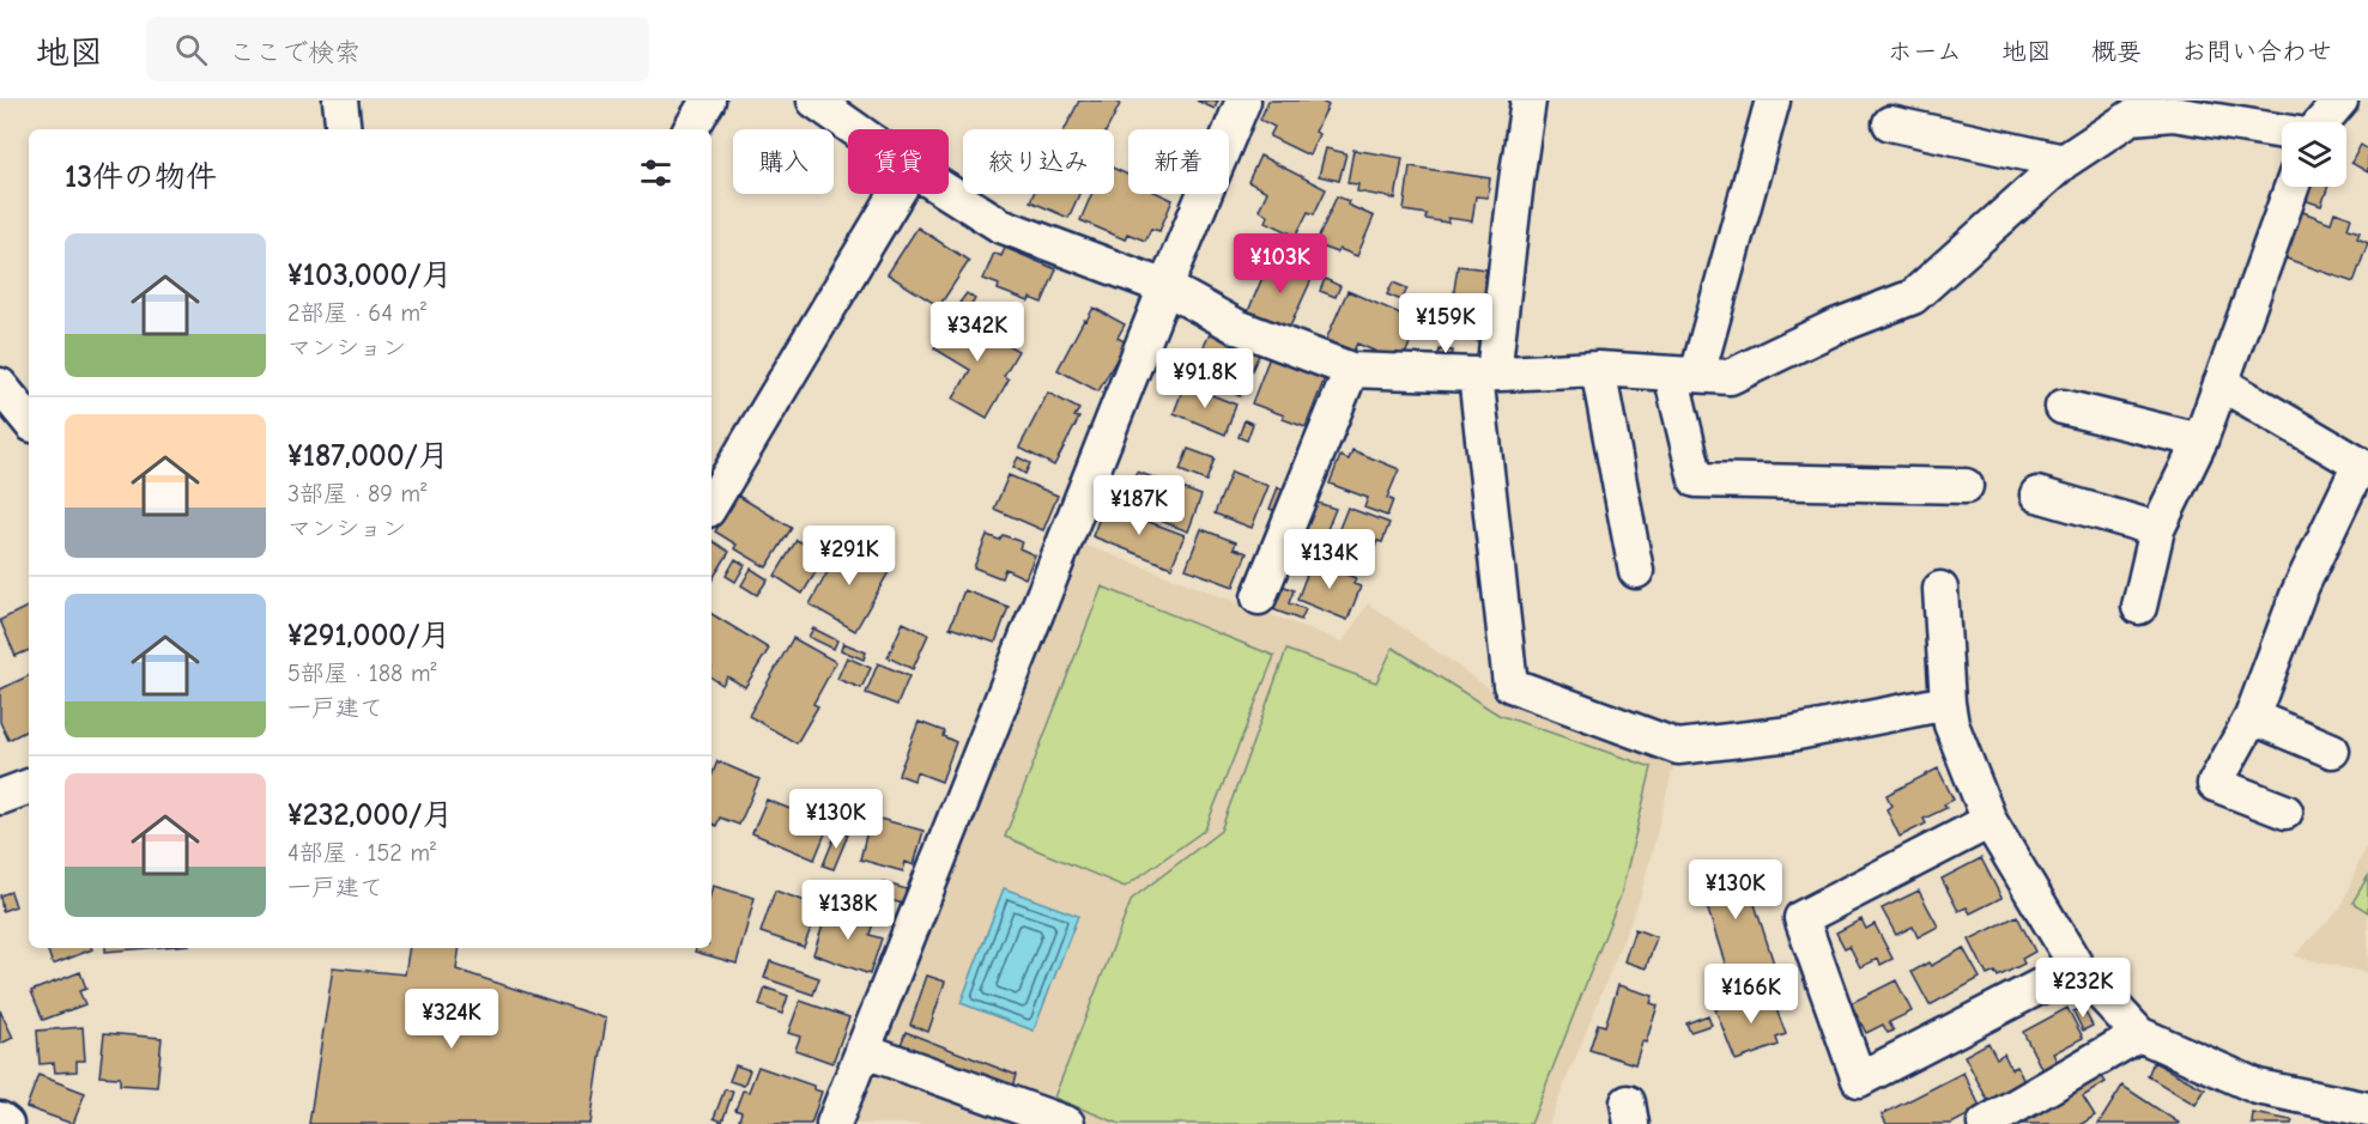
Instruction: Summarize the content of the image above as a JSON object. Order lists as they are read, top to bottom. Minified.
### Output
{"page":{"header":"地図","search":"ここで検索","nav":["ホーム","地図","概要","お問い合わせ"],"chip":["購入","賃貸","絞り込み","新着"],"heading":"13件の物件","list":[{"name":"¥103,000/月","note":"2部屋 · 64 m² · マンション"},{"name":"¥187,000/月","note":"3部屋 · 89 m² · マンション"},{"name":"¥291,000/月","note":"5部屋 · 188 m² · 一戸建て"},{"name":"¥232,000/月","note":"4部屋 · 152 m² · 一戸建て"}],"price":["¥103K","¥159K","¥342K","¥91.8K","¥187K","¥291K","¥134K","¥130K","¥130K","¥138K","¥232K","¥166K","¥324K"]}}
